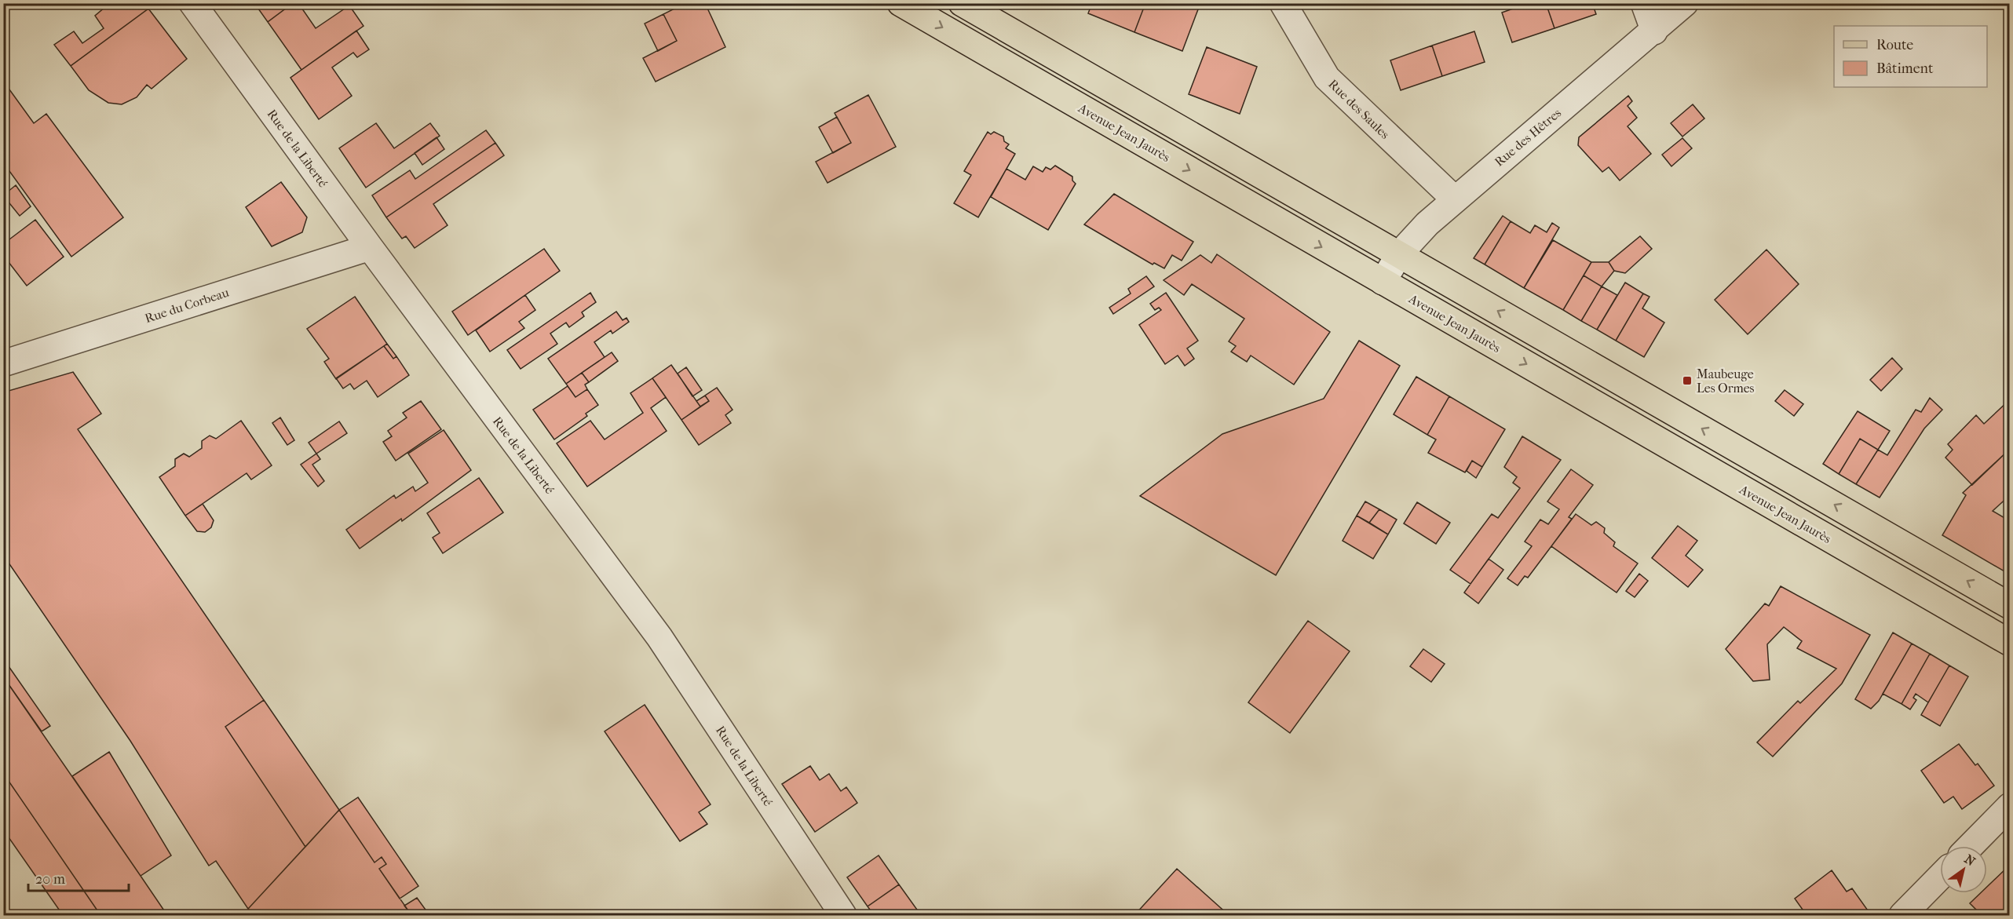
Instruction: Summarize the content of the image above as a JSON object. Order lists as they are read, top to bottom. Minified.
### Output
{"streets":{"main road":["Avenue Jean Jaurès"],"street":["Rue des Saules","Rue des Hêtres","Rue de la Liberté","Rue du Corbeau"]},"crossings":[["Rue des Saules","Rue des Hêtres"],["Avenue Jean Jaurès","Rue des Hêtres"],["Rue de la Liberté","Rue du Corbeau"]],"places":{"transit":["Maubeuge Les Ormes"]},"legend":["Route","Bâtiment"],"scale_bar":"20 m","north":"top right"}
